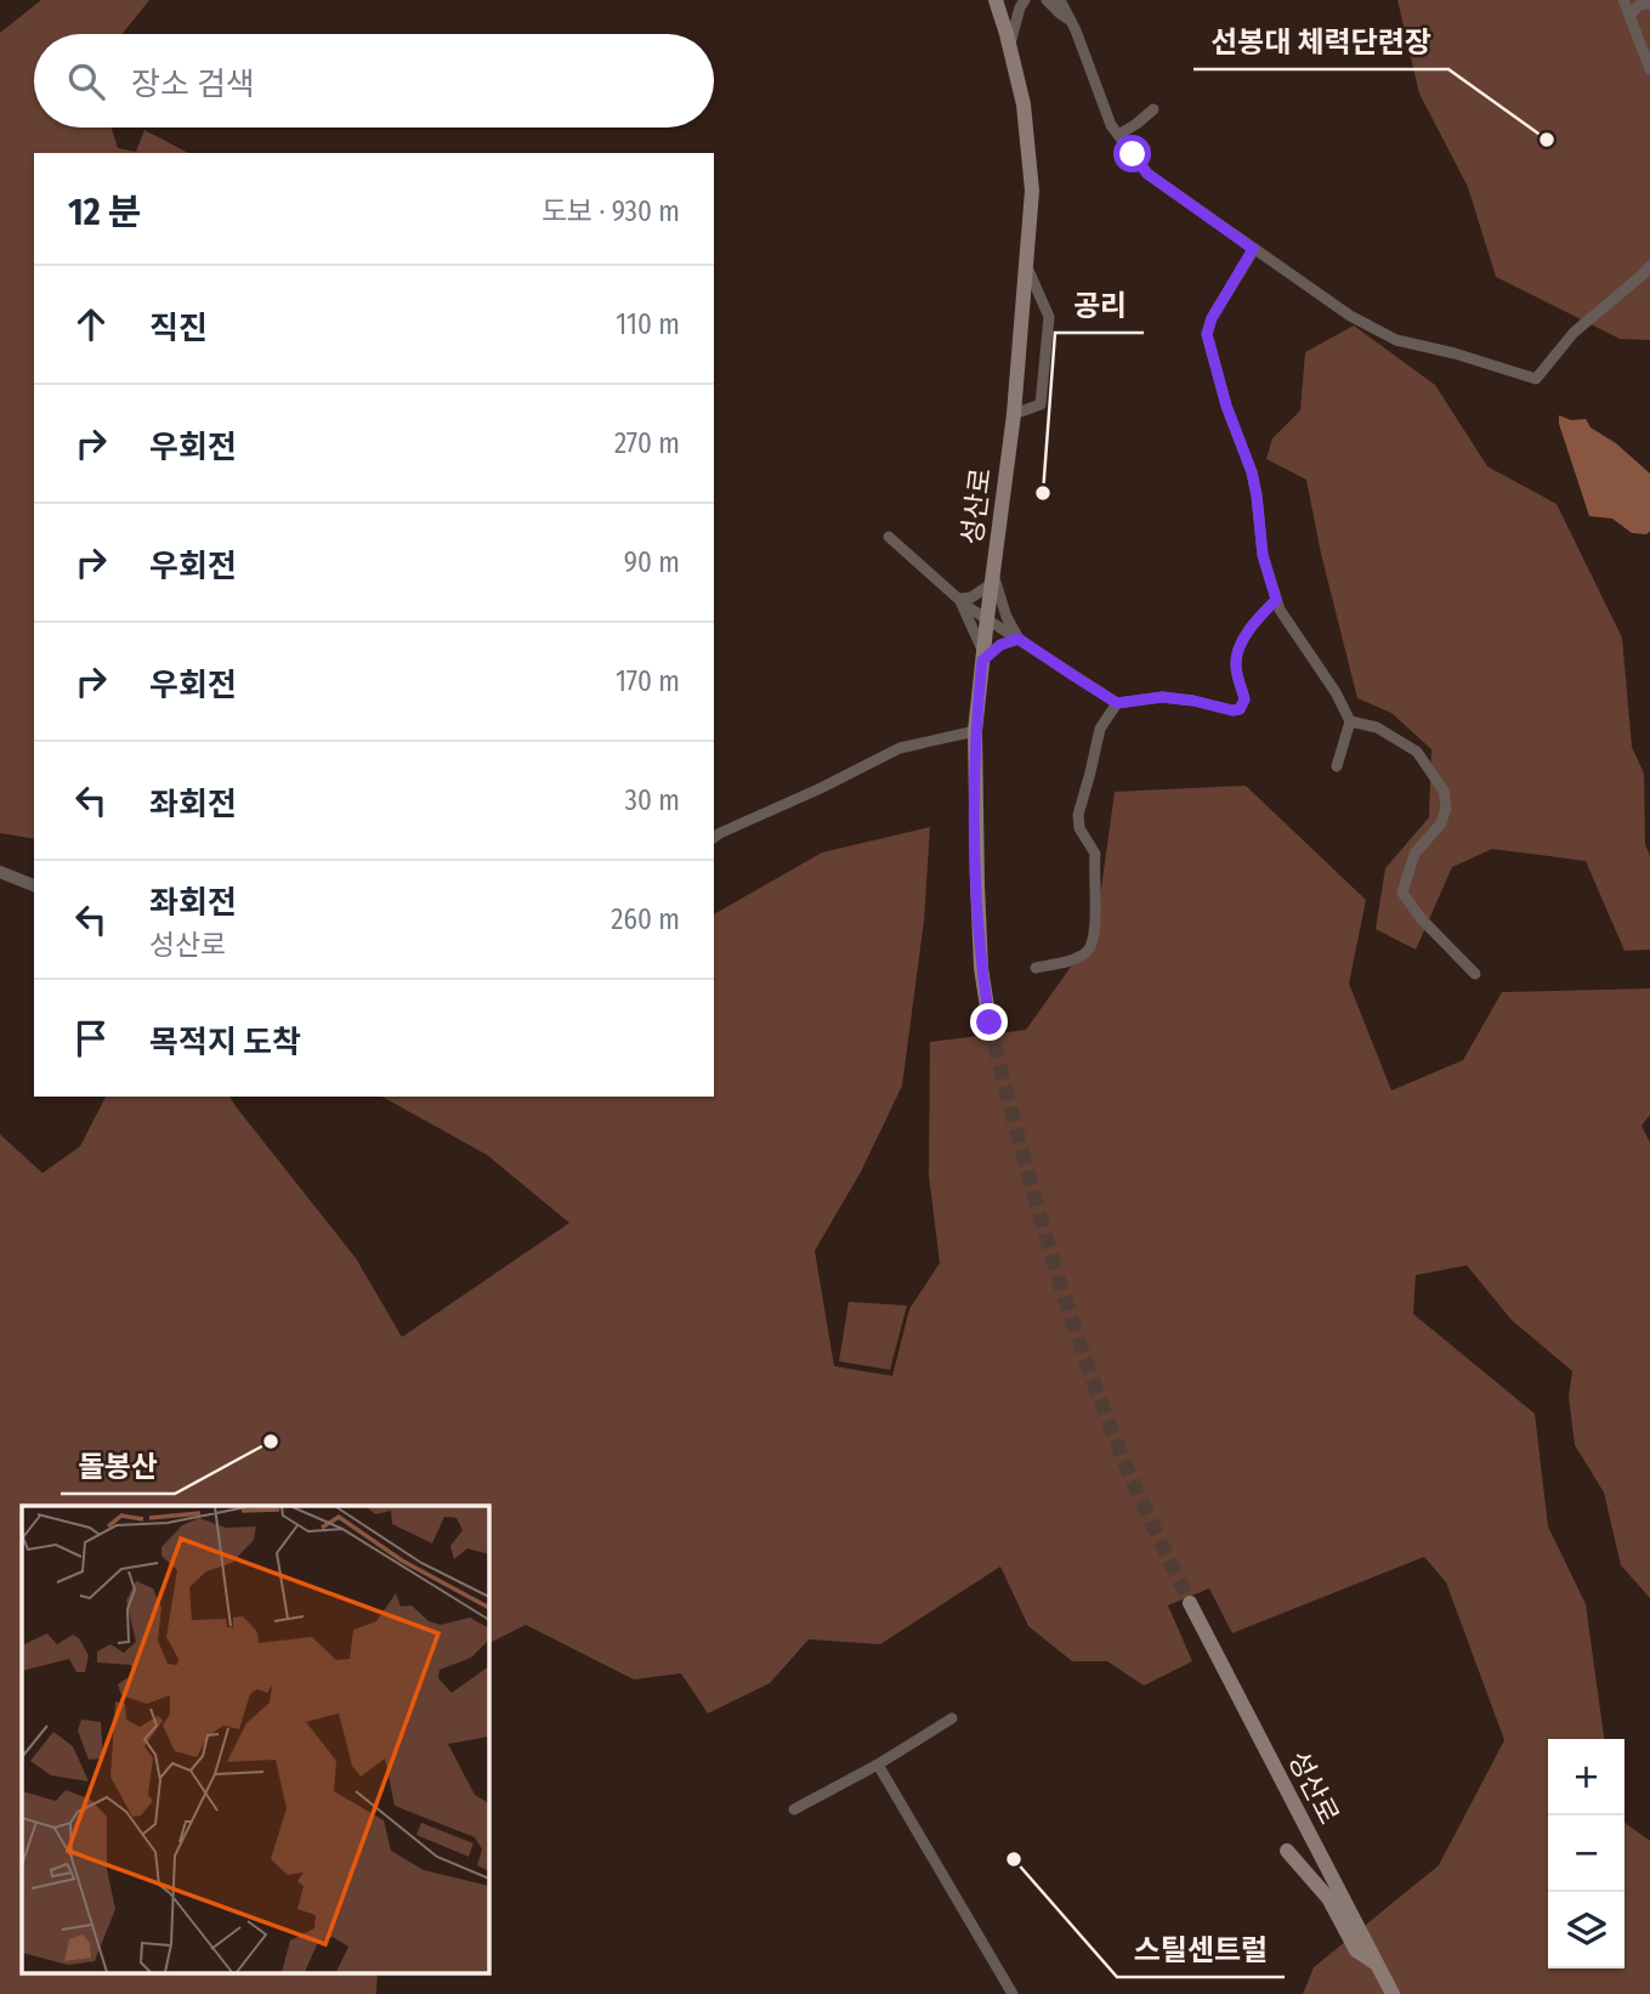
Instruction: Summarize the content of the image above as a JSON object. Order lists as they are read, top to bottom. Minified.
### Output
{"streets":{"main road":["성산로"]},"places":["선봉대 체력단련장","공리","돌봉산","스틸센트럴"],"page":{"search":"장소 검색","heading":["12 분","도보 · 930 m"],"list":[["직진","110 m"],["우회전","270 m"],["우회전","90 m"],["우회전","170 m"],["좌회전","30 m"],["좌회전","성산로","260 m"],"목적지 도착"],"map_buttons":["+","−"]}}
